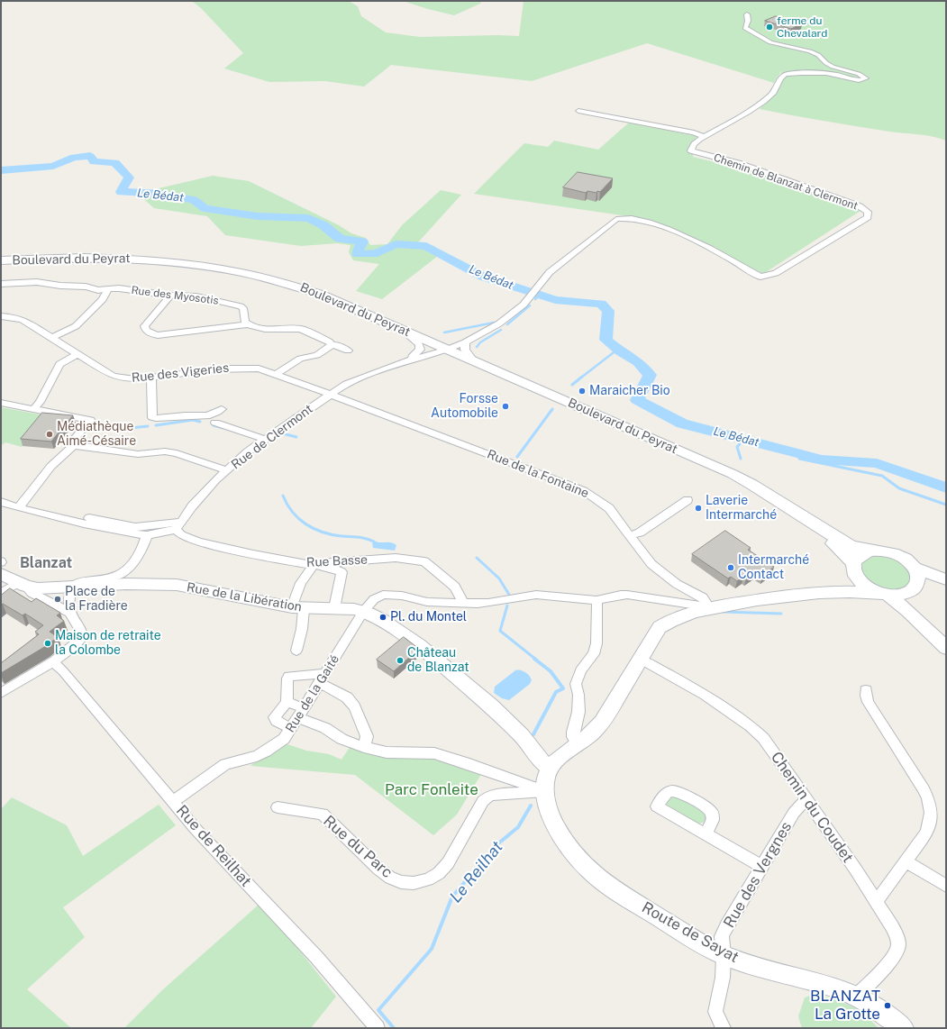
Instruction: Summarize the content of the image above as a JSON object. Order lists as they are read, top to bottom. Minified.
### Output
{"streets":{"main road":["Boulevard du Peyrat","Rue de la Libération","Route de Sayat"],"street":["Chemin de Blanzat à Clermont","Rue des Myosotis","Rue des Vigeries","Rue de Clermont","Rue de la Fontaine","Rue Basse","Rue de la Gaité","Chemin du Coudet","Rue de Reilhat","Rue du Parc","Rue des Vergnes"]},"crossings":[["Boulevard du Peyrat","Rue de Clermont"],["Rue des Vigeries","Rue de Clermont"],["Rue des Vigeries","Rue de la Fontaine"],["Rue de Clermont","Rue de la Fontaine"],["Rue de Clermont","Rue Basse"],["Rue Basse","Rue de la Gaité"],["Rue de la Libération","Rue de la Gaité"],["Rue de la Libération","Route de Sayat"],["Rue de la Gaité","Rue de Reilhat"],["Chemin du Coudet","Rue des Vergnes"],["Chemin du Coudet","Route de Sayat"],["Rue du Parc","Route de Sayat"],["Rue des Vergnes","Route de Sayat"]],"districts":["Blanzat"],"water":["Le Bédat","Le Reilhat"],"parks":["Parc Fonleite"],"places":["ferme du Chevalard","Maraicher Bio","Forsse Automobile","Médiathèque Aimé-Césaire","Laverie Intermarché","Intermarché Contact","Place de la Fradière","Pl. du Montel","Maison de retraite la Colombe","Château de Blanzat","BLANZAT La Grotte"]}
